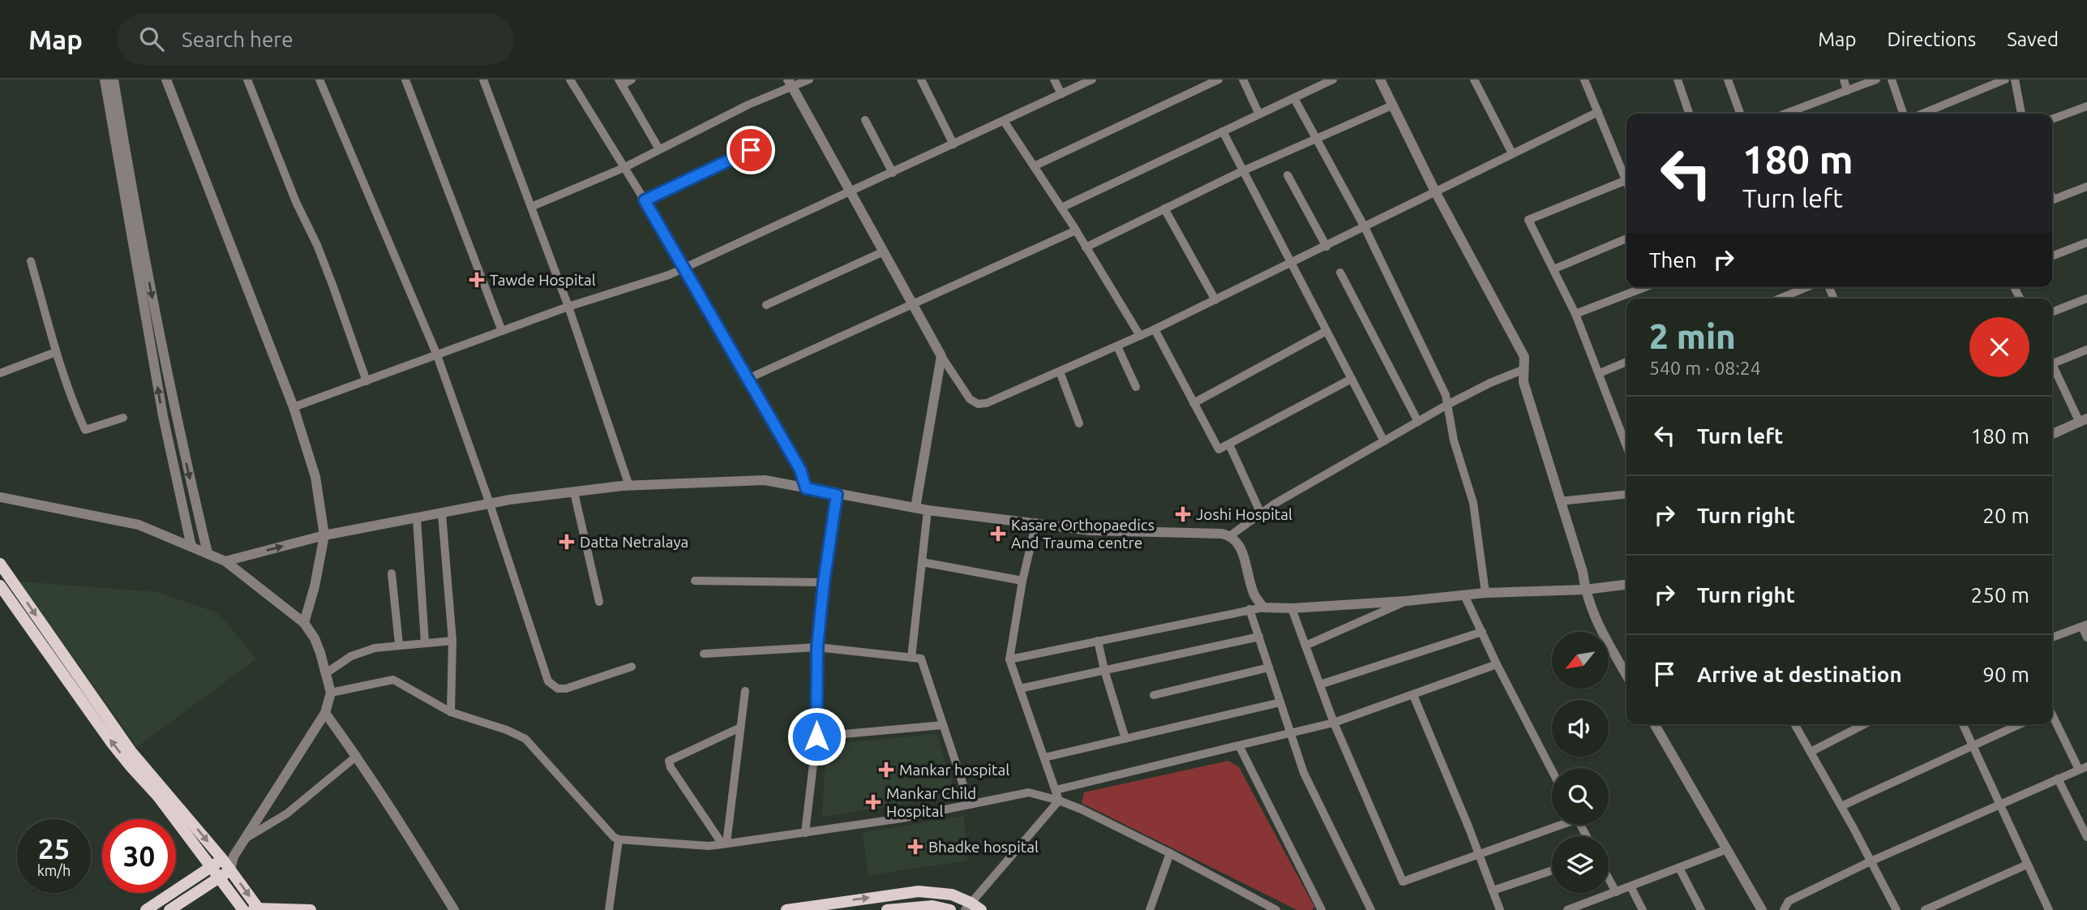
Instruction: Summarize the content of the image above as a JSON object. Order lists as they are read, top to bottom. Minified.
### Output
{"places":{"health":["Tawde Hospital","Joshi Hospital","Kasare Orthopaedics And Trauma centre","Datta Netralaya","Mankar hospital","Mankar Child Hospital","Bhadke hospital"]},"north":"bottom left","page":{"header":"Map","search":"Search here","nav":["Map","Directions","Saved"],"turn":["180 m","Turn left"],"then":"Then","heading":["2 min","540 m · 08:24"],"list":[{"name":"Turn left","value":"180 m"},{"name":"Turn right","value":"20 m"},{"name":"Turn right","value":"250 m"},{"name":"Arrive at destination","value":"90 m"}],"speed":"25 km/h","limit":"30"}}
